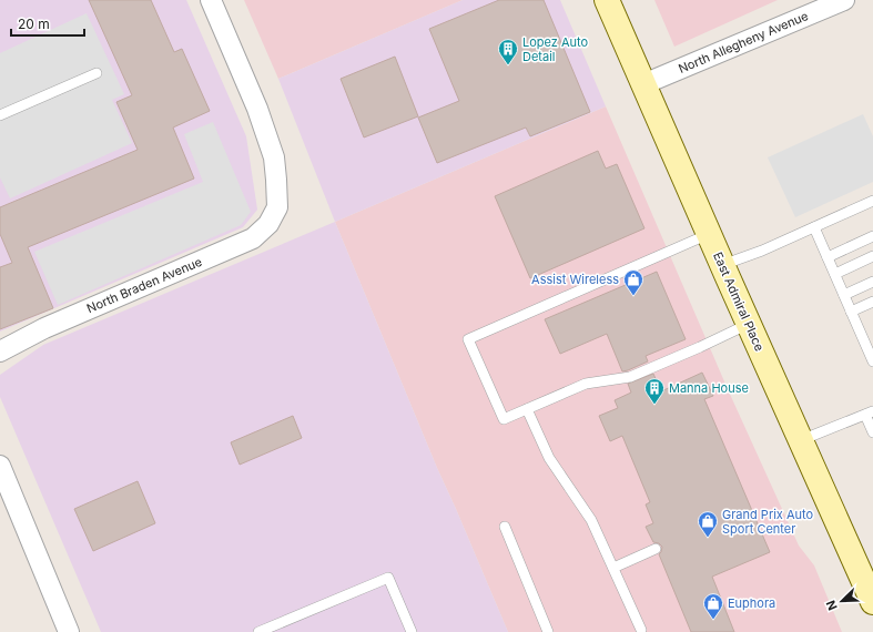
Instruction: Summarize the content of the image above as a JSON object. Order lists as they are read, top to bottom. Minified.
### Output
{"streets":{"main road":["East Admiral Place"],"street":["North Allegheny Avenue","North Braden Avenue"]},"crossings":[["North Allegheny Avenue","East Admiral Place"]],"places":{"building":["Lopez Auto Detail","Manna House"],"shop":["Assist Wireless","Grand Prix Auto Sport Center","Euphora"]},"scale_bar":"20 m","north":"bottom left"}
